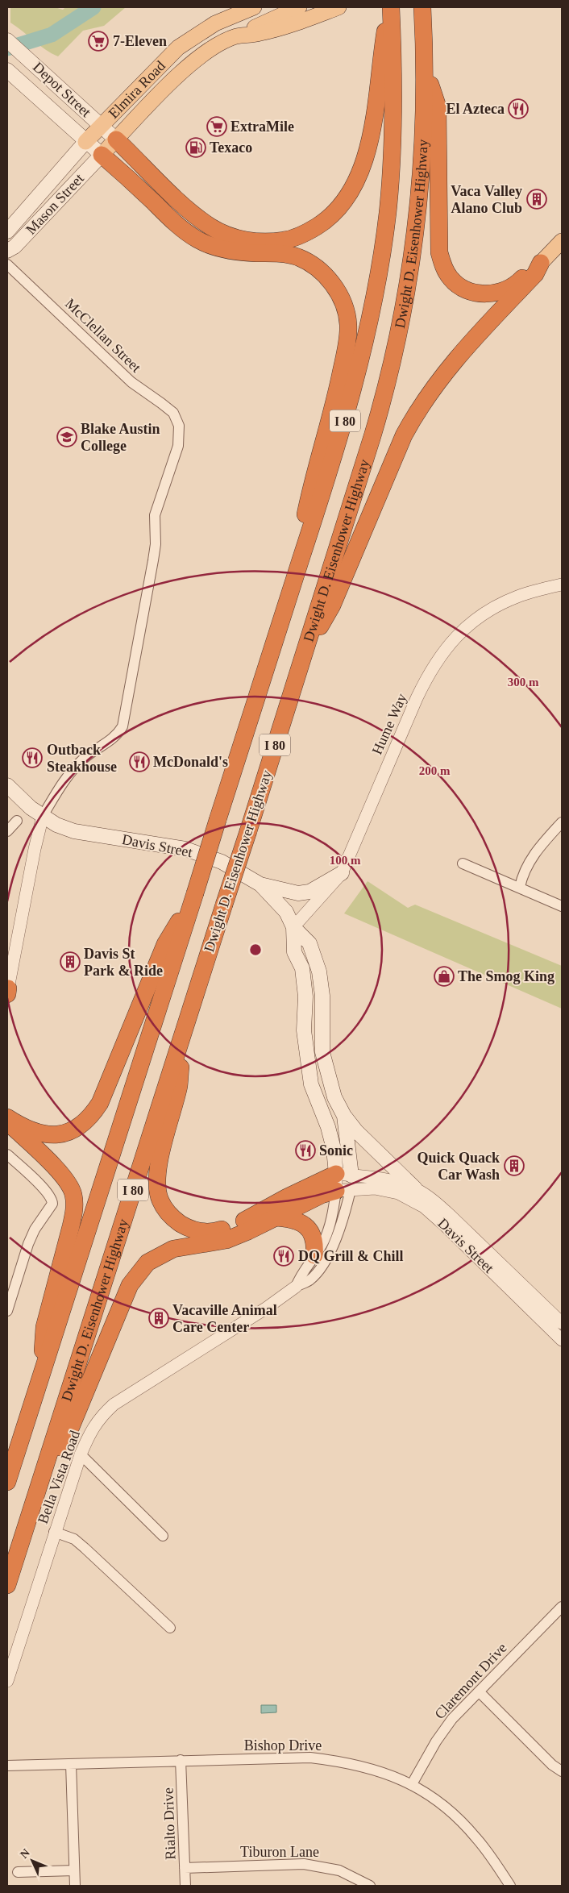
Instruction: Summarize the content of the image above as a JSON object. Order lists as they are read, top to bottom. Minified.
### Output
{"streets":{"highway":["Dwight D. Eisenhower Highway","I 80"],"main road":["Depot Street","Elmira Road","Mason Street","Davis Street"],"street":["McClellan Street","Hume Way","Bella Vista Road","Claremont Drive","Bishop Drive","Rialto Drive","Tiburon Lane"]},"crossings":[["Depot Street","Elmira Road"],["Depot Street","Mason Street"],["Elmira Road","Mason Street"],["McClellan Street","Davis Street"],["Hume Way","Davis Street"],["Davis Street","Bella Vista Road"],["Claremont Drive","Bishop Drive"],["Bishop Drive","Rialto Drive"],["Rialto Drive","Tiburon Lane"]],"places":{"supermarket":["7-Eleven","ExtraMile"],"restaurant":["El Azteca","Outback Steakhouse","McDonald's","Sonic","DQ Grill & Chill"],"fuel station":["Texaco"],"building":["Vaca Valley Alano Club","Davis St Park & Ride","Quick Quack Car Wash","Vacaville Animal Care Center"],"school or university":["Blake Austin College"],"shop":["The Smog King"]},"north":"top left","rings":["300 m","200 m","100 m"]}
